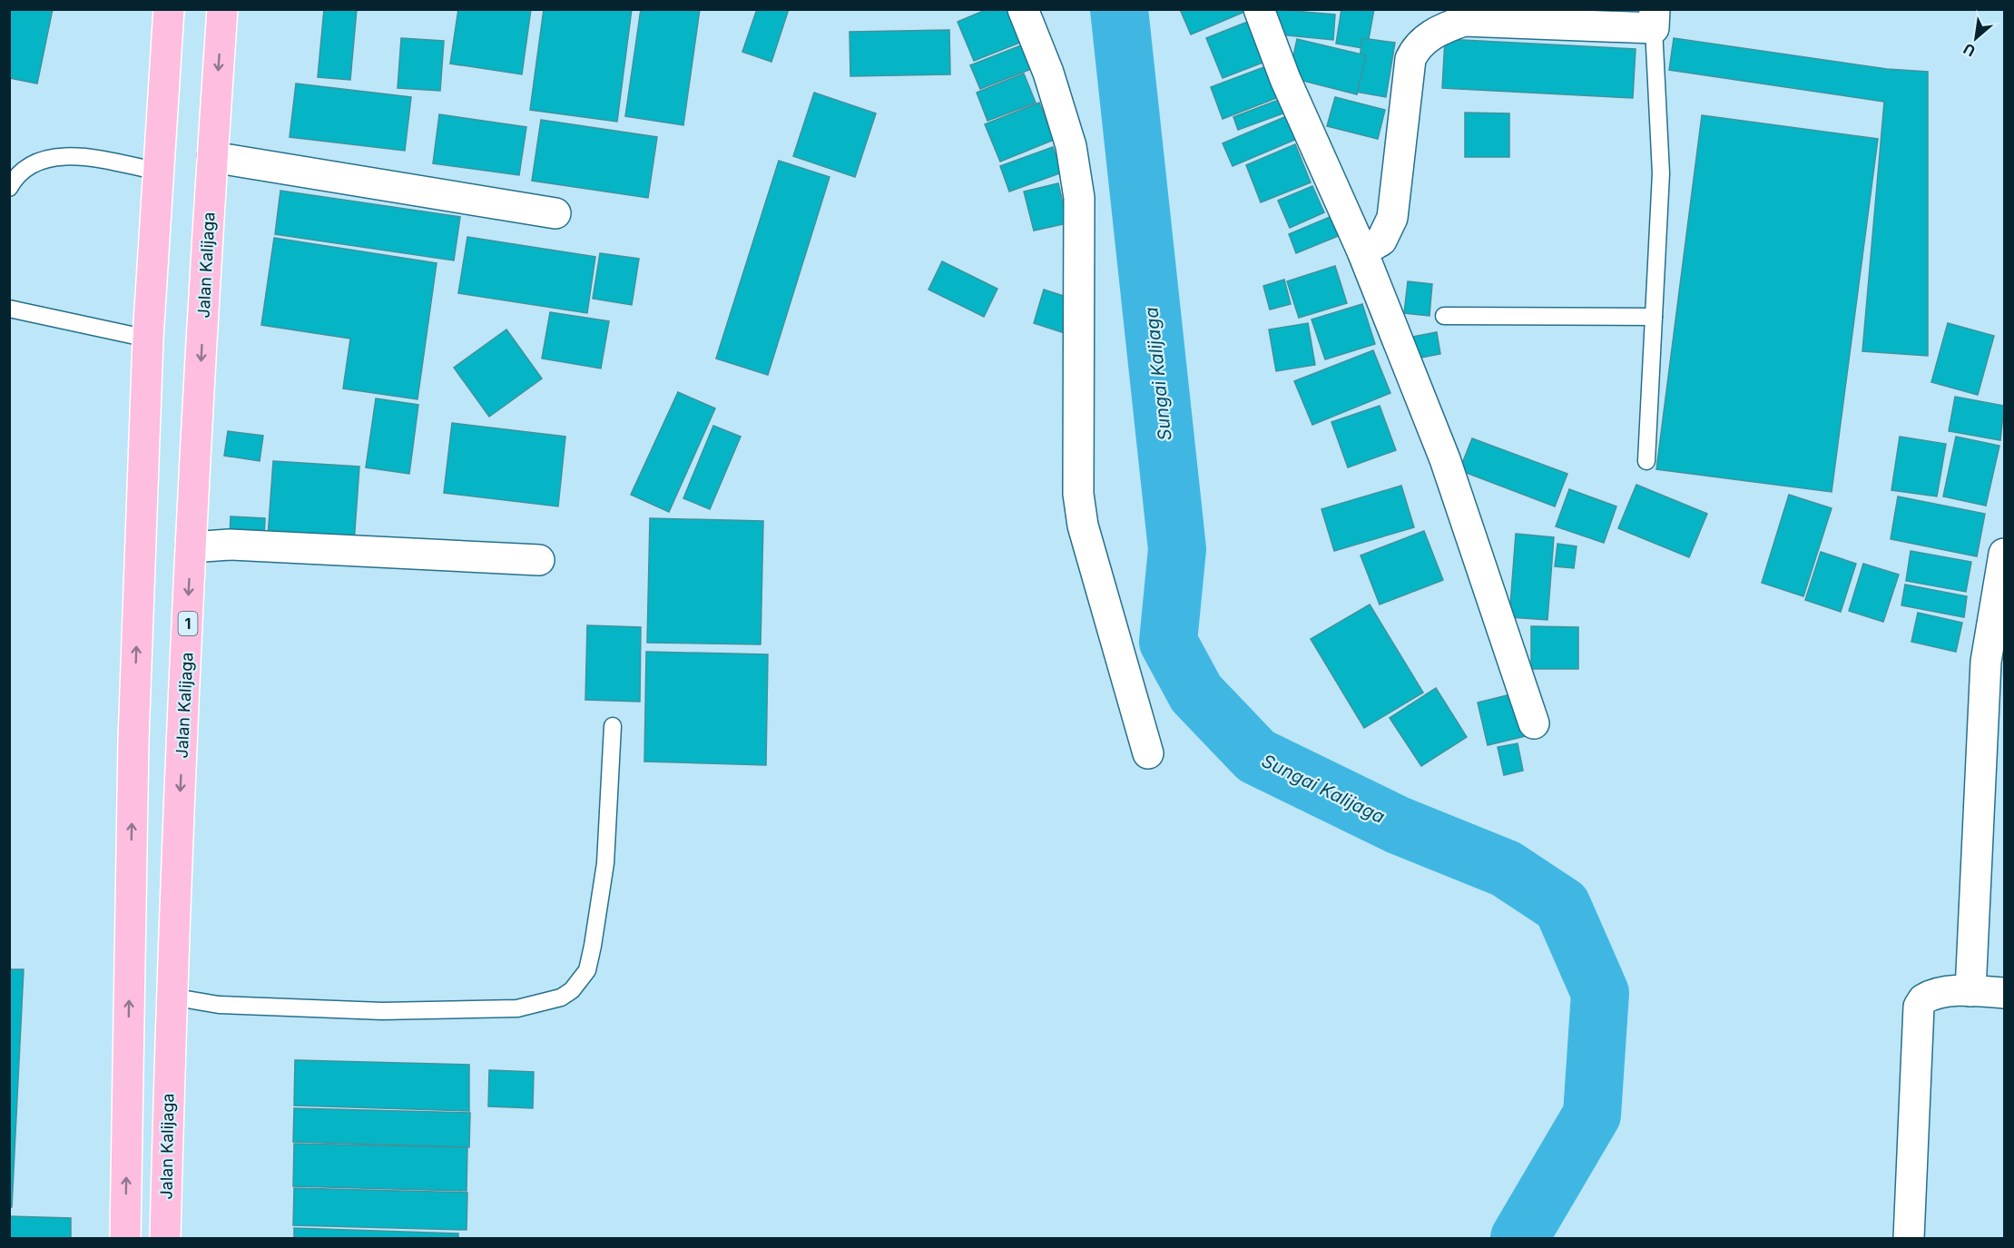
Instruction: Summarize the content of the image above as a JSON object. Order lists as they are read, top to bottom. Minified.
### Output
{"streets":{"highway":["Jalan Kalijaga","1"]},"water":["Sungai Kalijaga"],"north":"bottom left"}
